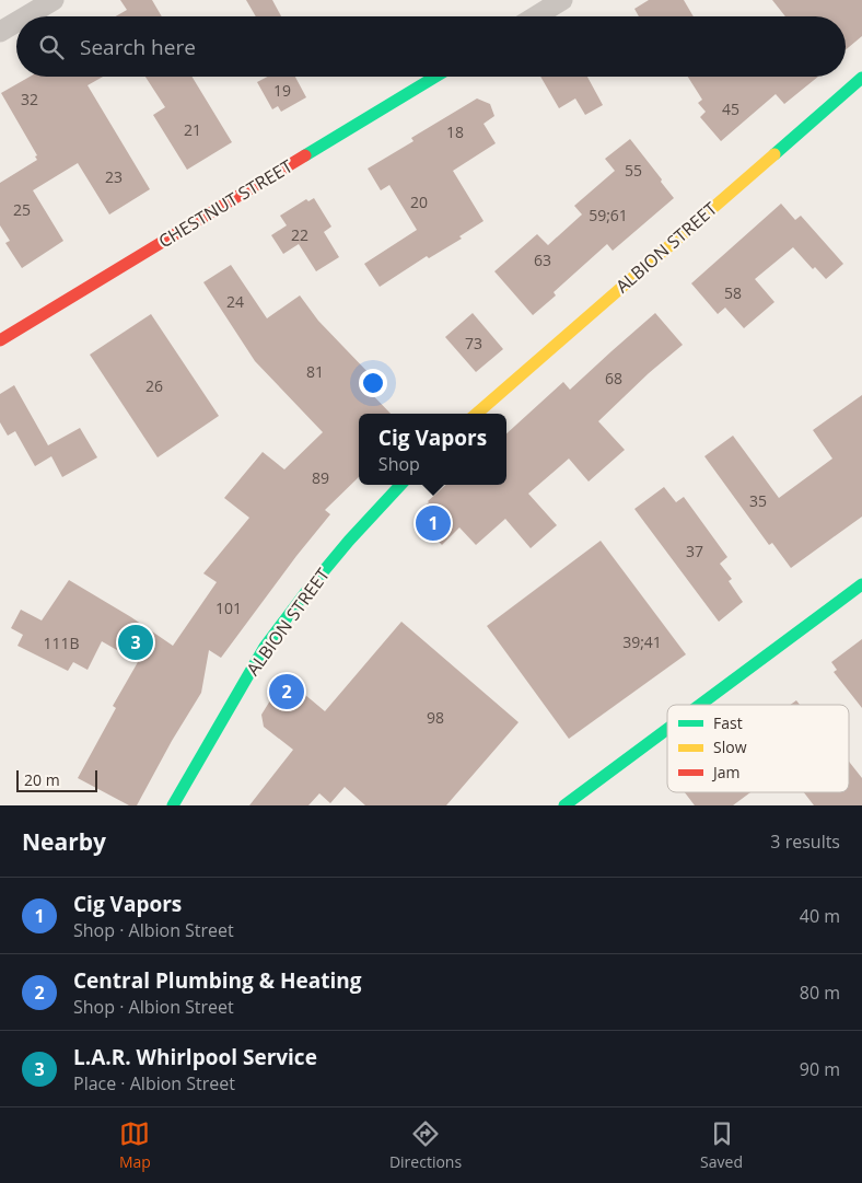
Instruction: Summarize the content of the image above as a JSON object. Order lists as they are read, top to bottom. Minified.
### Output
{"streets":{"street":["CHESTNUT STREET","ALBION STREET"]},"house_numbers":["19","32","45","21","18","55","23","20","25","59;61","22","63","58","24","73","81","68","26","89","35","37","101","39;41","111B","98"],"legend":["Fast","Slow","Jam"],"scale_bar":"20 m","page":{"search":"Search here","popup":["Cig Vapors","Shop"],"pins":["1","3","2"],"scale":"20 m","heading":["Nearby","3 results"],"list":[{"mark":"1","name":"Cig Vapors","note":"Shop · Albion Street","value":"40 m"},{"mark":"2","name":"Central Plumbing & Heating","note":"Shop · Albion Street","value":"80 m"},{"mark":"3","name":"L.A.R. Whirlpool Service","note":"Place · Albion Street","value":"90 m"}],"nav":["Map","Directions","Saved"]}}
